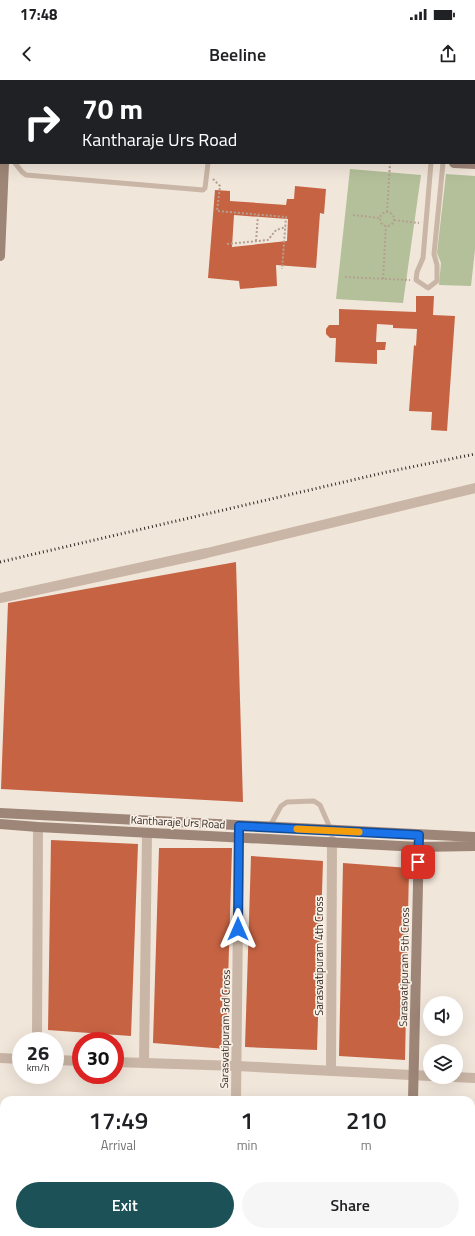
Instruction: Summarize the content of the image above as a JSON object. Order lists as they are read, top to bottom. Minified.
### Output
{"streets":{"street":["Kantharaje Urs Road","Sarasvatipuram 4th Cross","Sarasvatipuram 5th Cross","Sarasvatipuram 3rd Cross"]},"crossings":[["Kantharaje Urs Road","Sarasvatipuram 4th Cross"],["Kantharaje Urs Road","Sarasvatipuram 5th Cross"],["Kantharaje Urs Road","Sarasvatipuram 3rd Cross"]],"page":{"status":"17:48","header":"Beeline","turn":["70 m","Kantharaje Urs Road"],"speed":"26 km/h","limit":"30","eta":["17:49","Arrival","1","min","210","m"],"buttons":["Exit","Share"]}}
